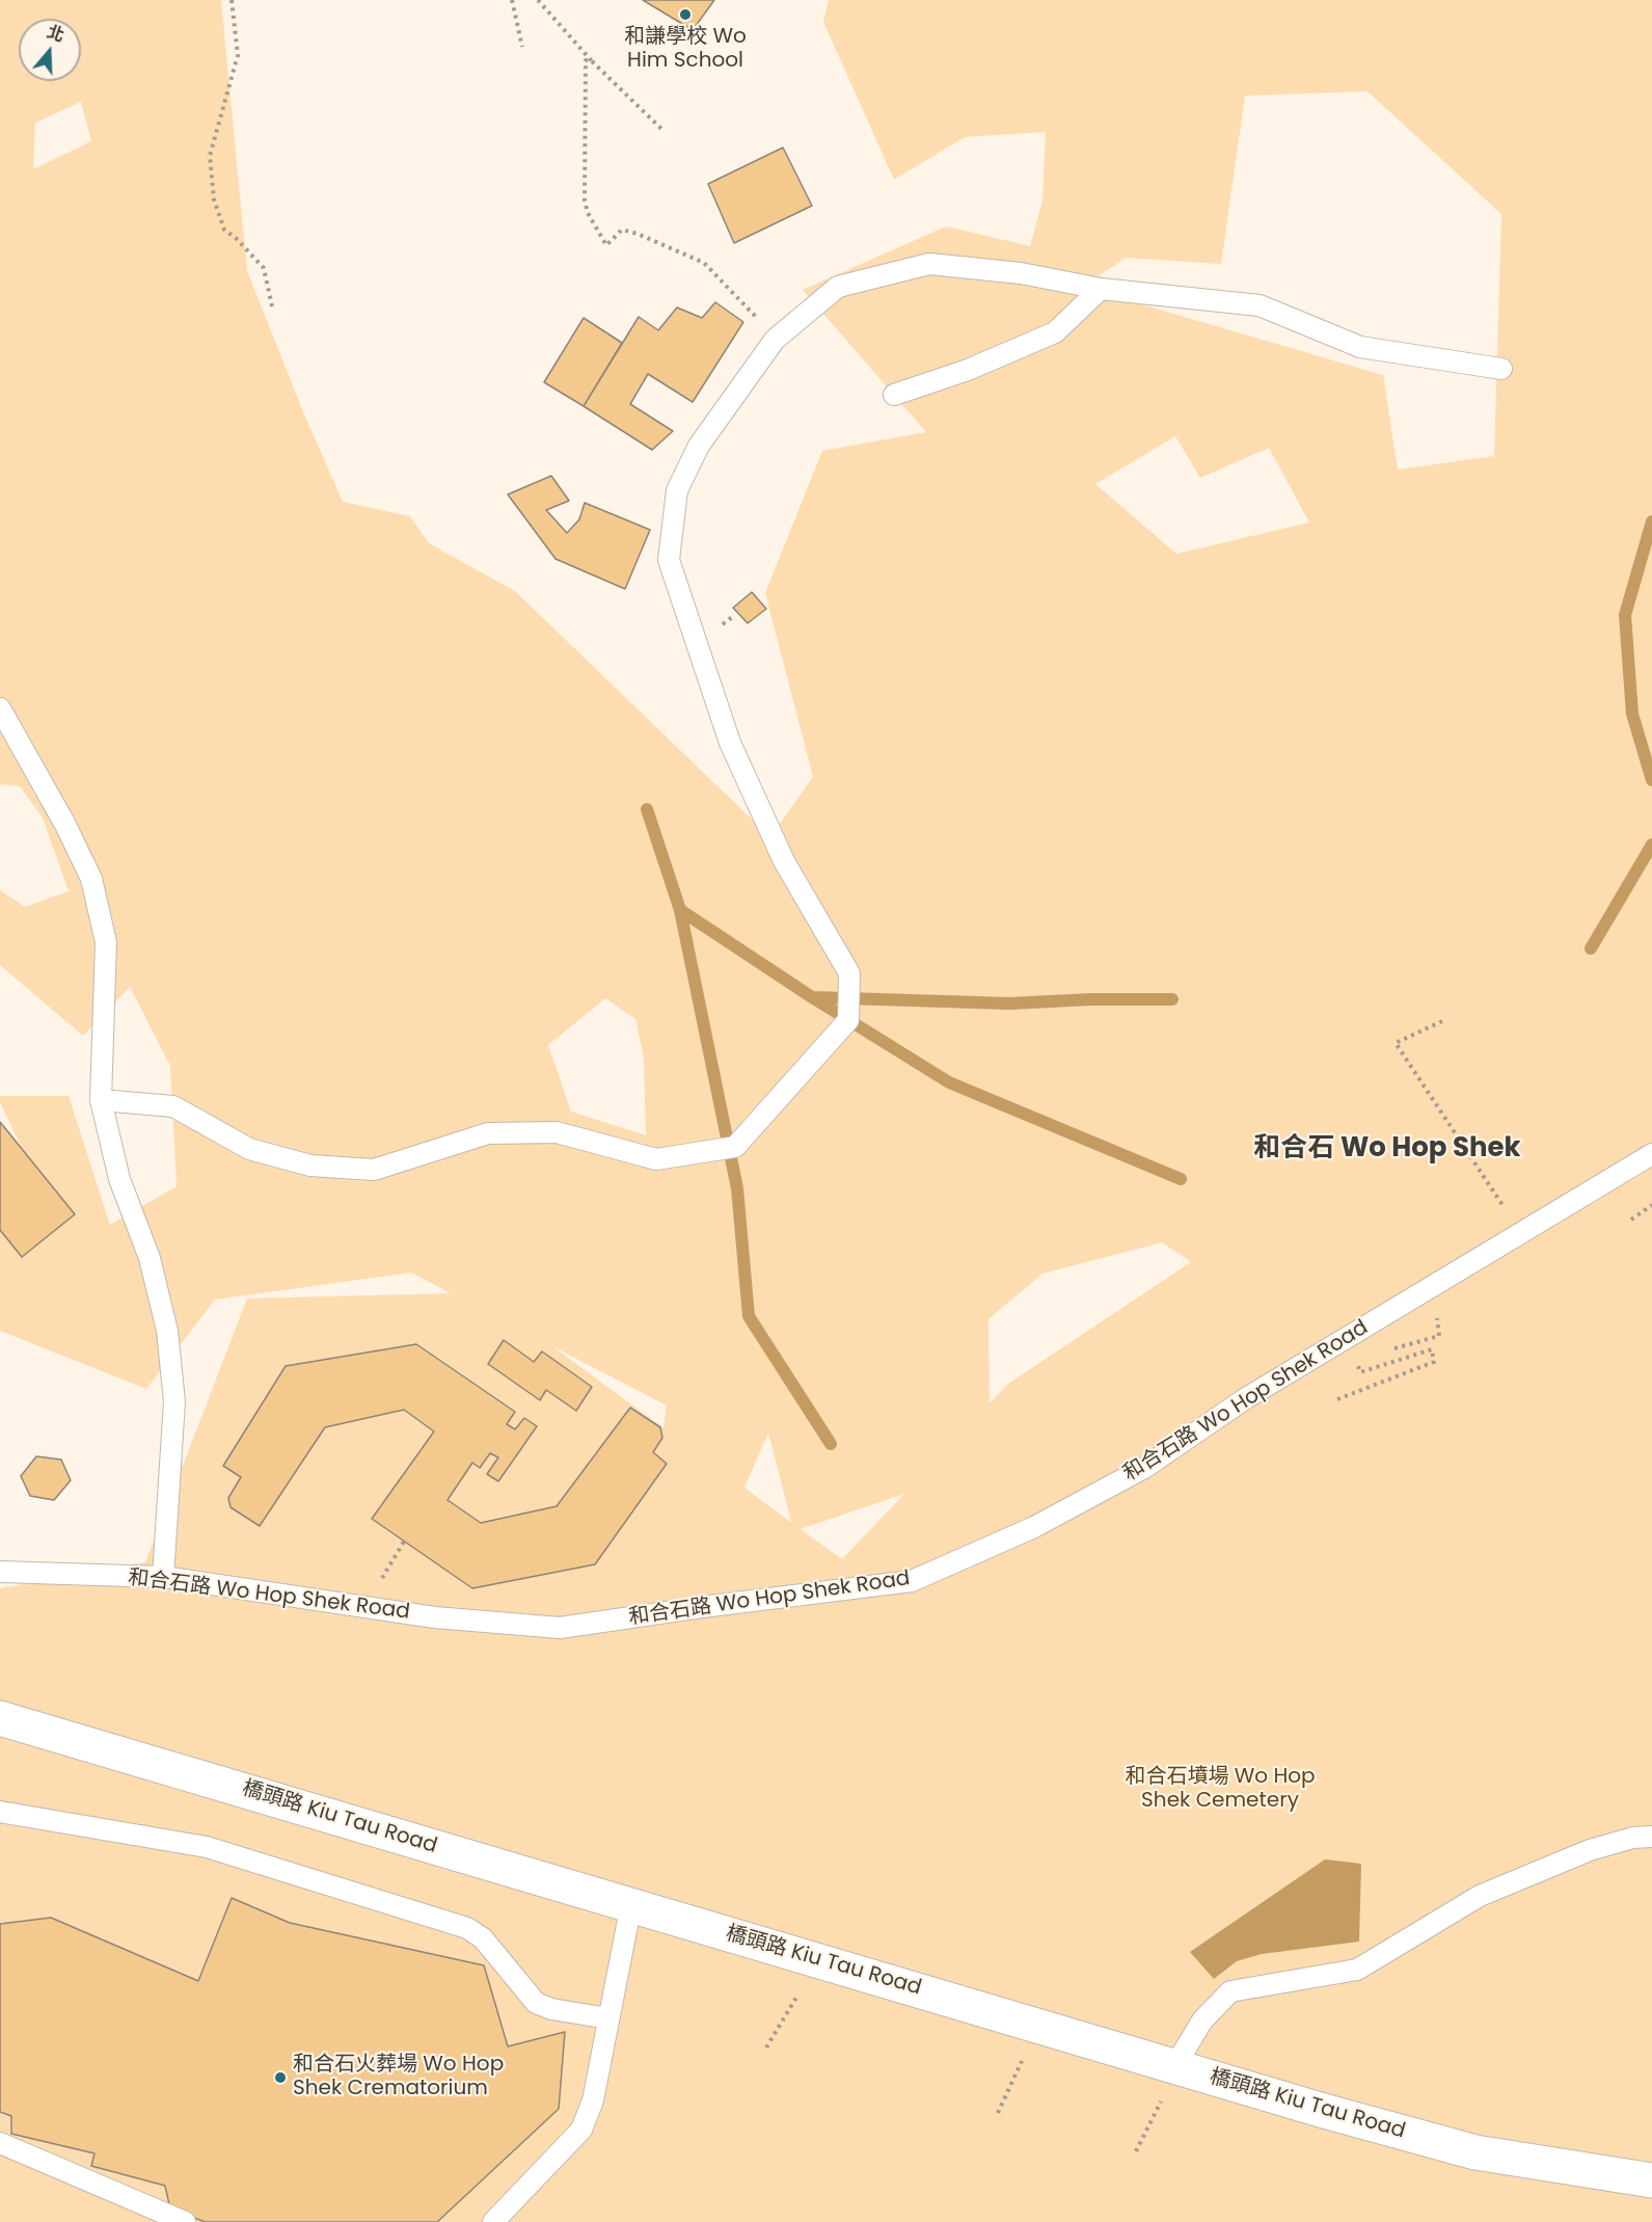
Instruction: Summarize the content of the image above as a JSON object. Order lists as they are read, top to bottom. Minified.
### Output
{"streets":{"street":["橋頭路 Kiu Tau Road"],"lane":["和合石路 Wo Hop Shek Road"]},"districts":["和合石 Wo Hop Shek"],"parks":["和合石墳場 Wo Hop Shek Cemetery"],"places":["和謙學校 Wo Him School","和合石火葬場 Wo Hop Shek Crematorium"],"north":"top"}
